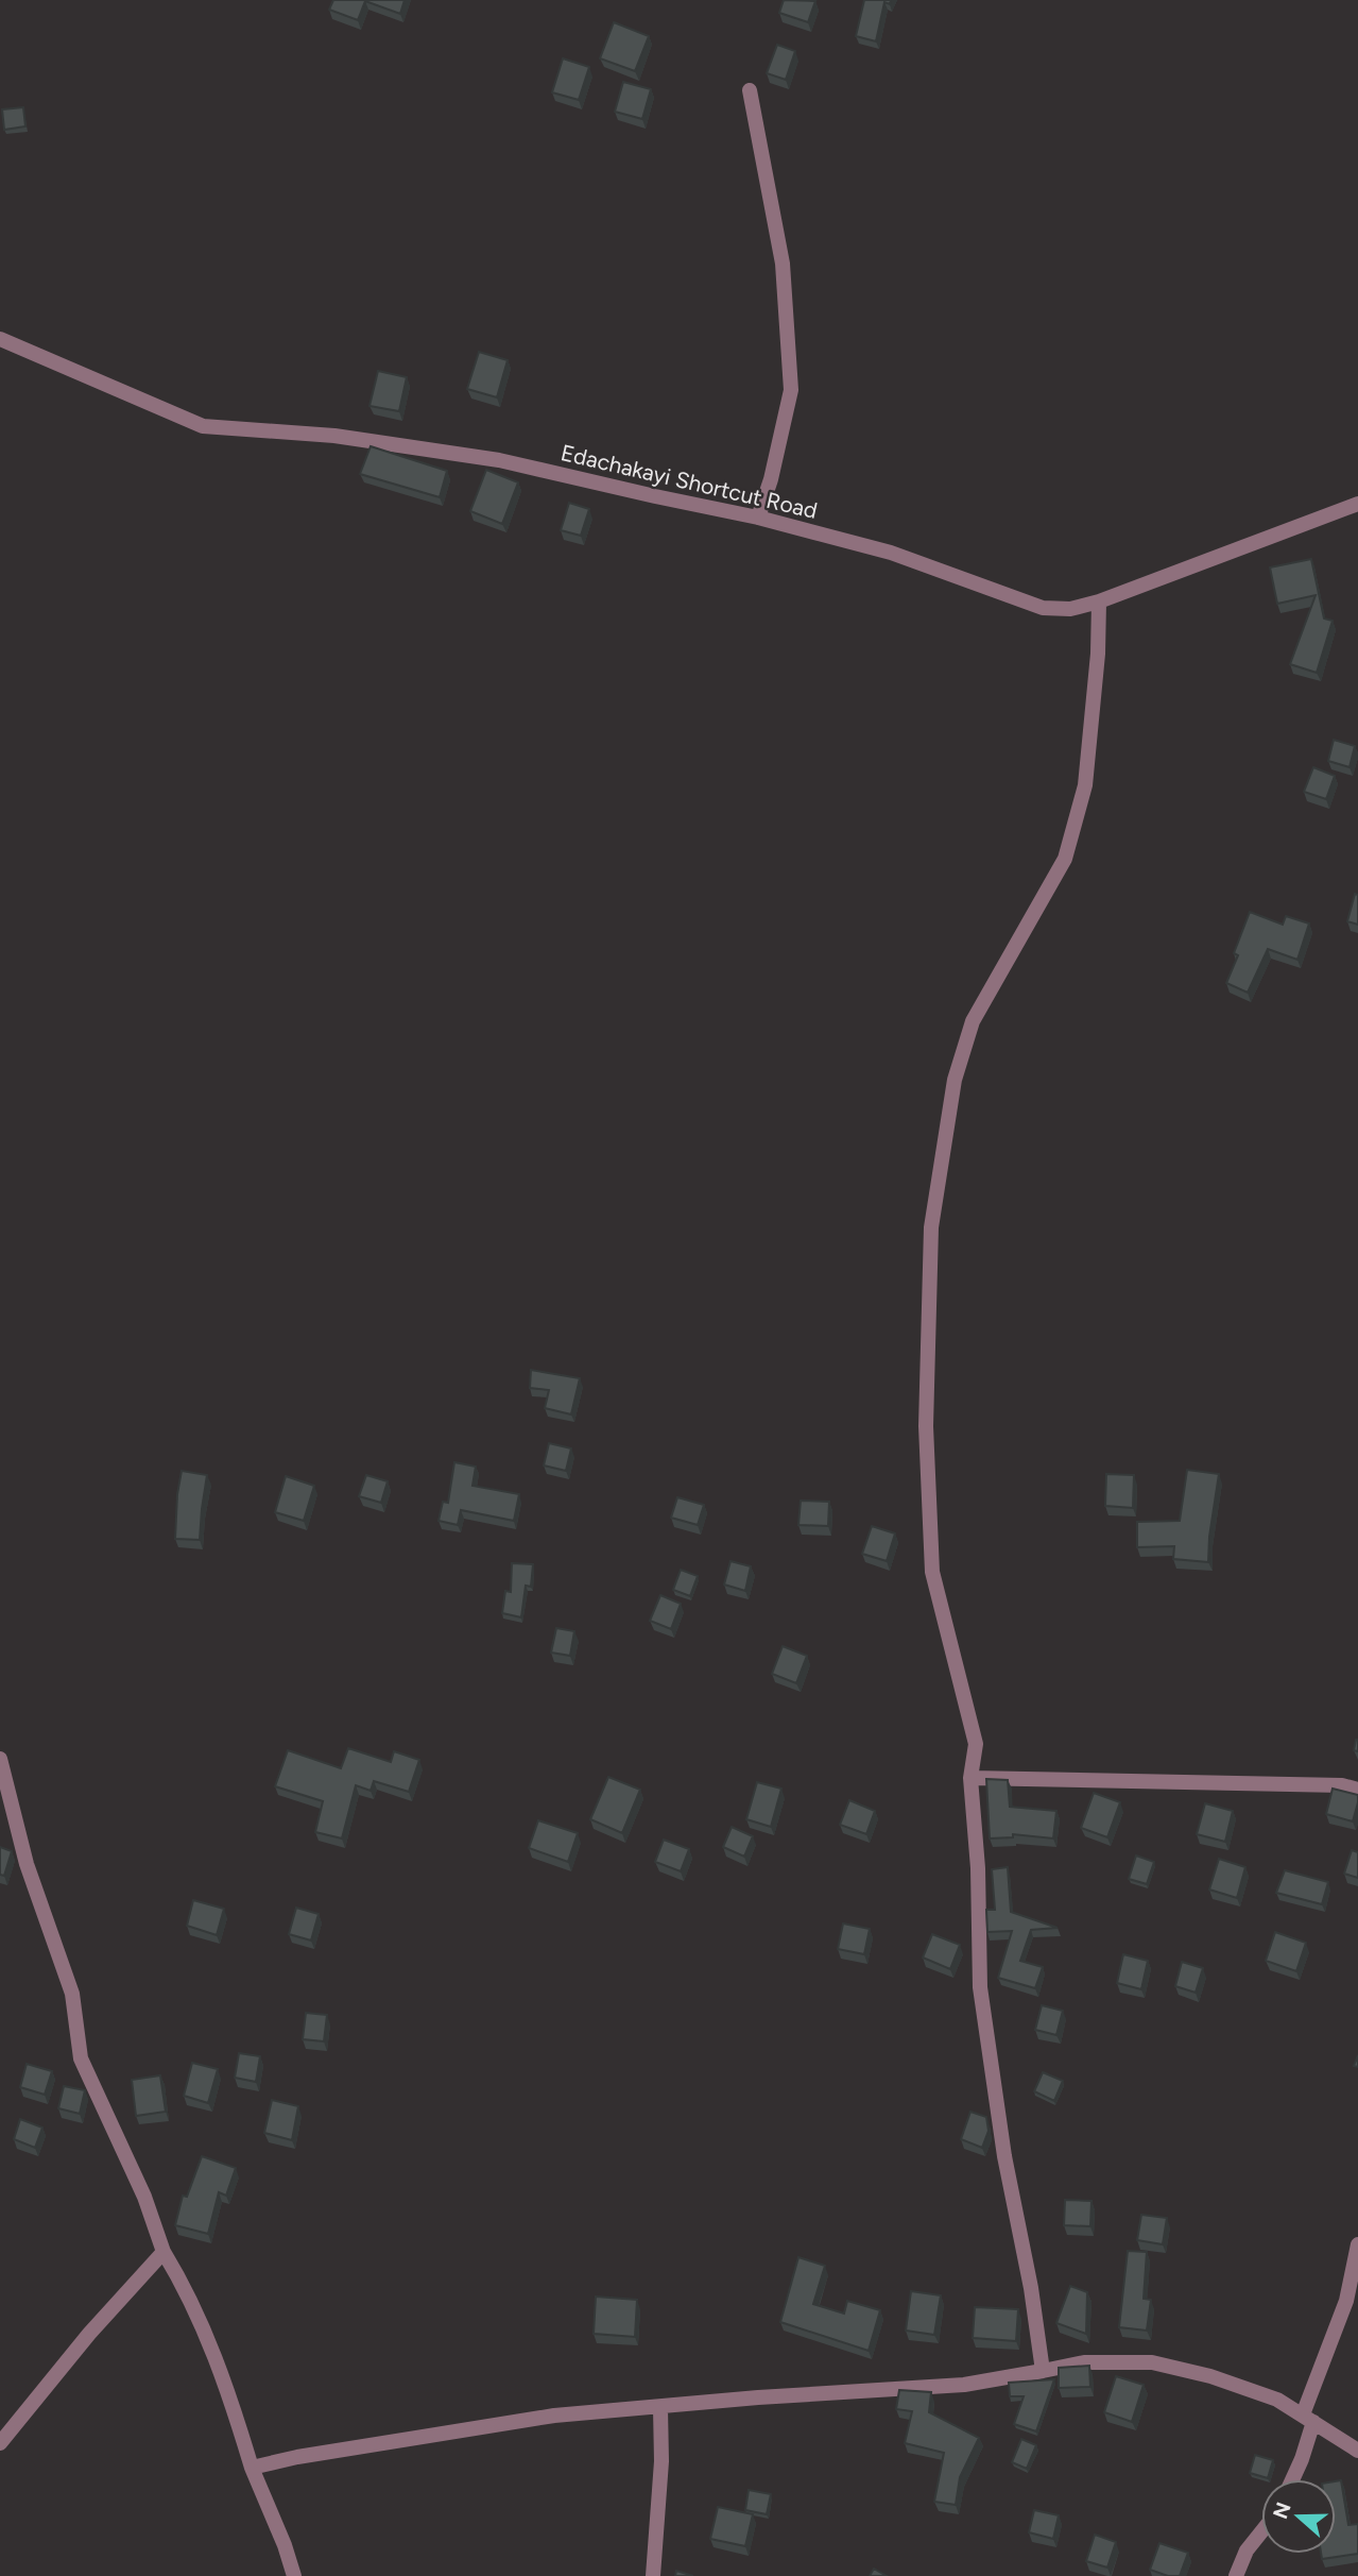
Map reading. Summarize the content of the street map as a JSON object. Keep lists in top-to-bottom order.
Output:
{
  "streets": {
    "street": ["Edachakayi Shortcut Road"]
  },
  "north": "left"
}
